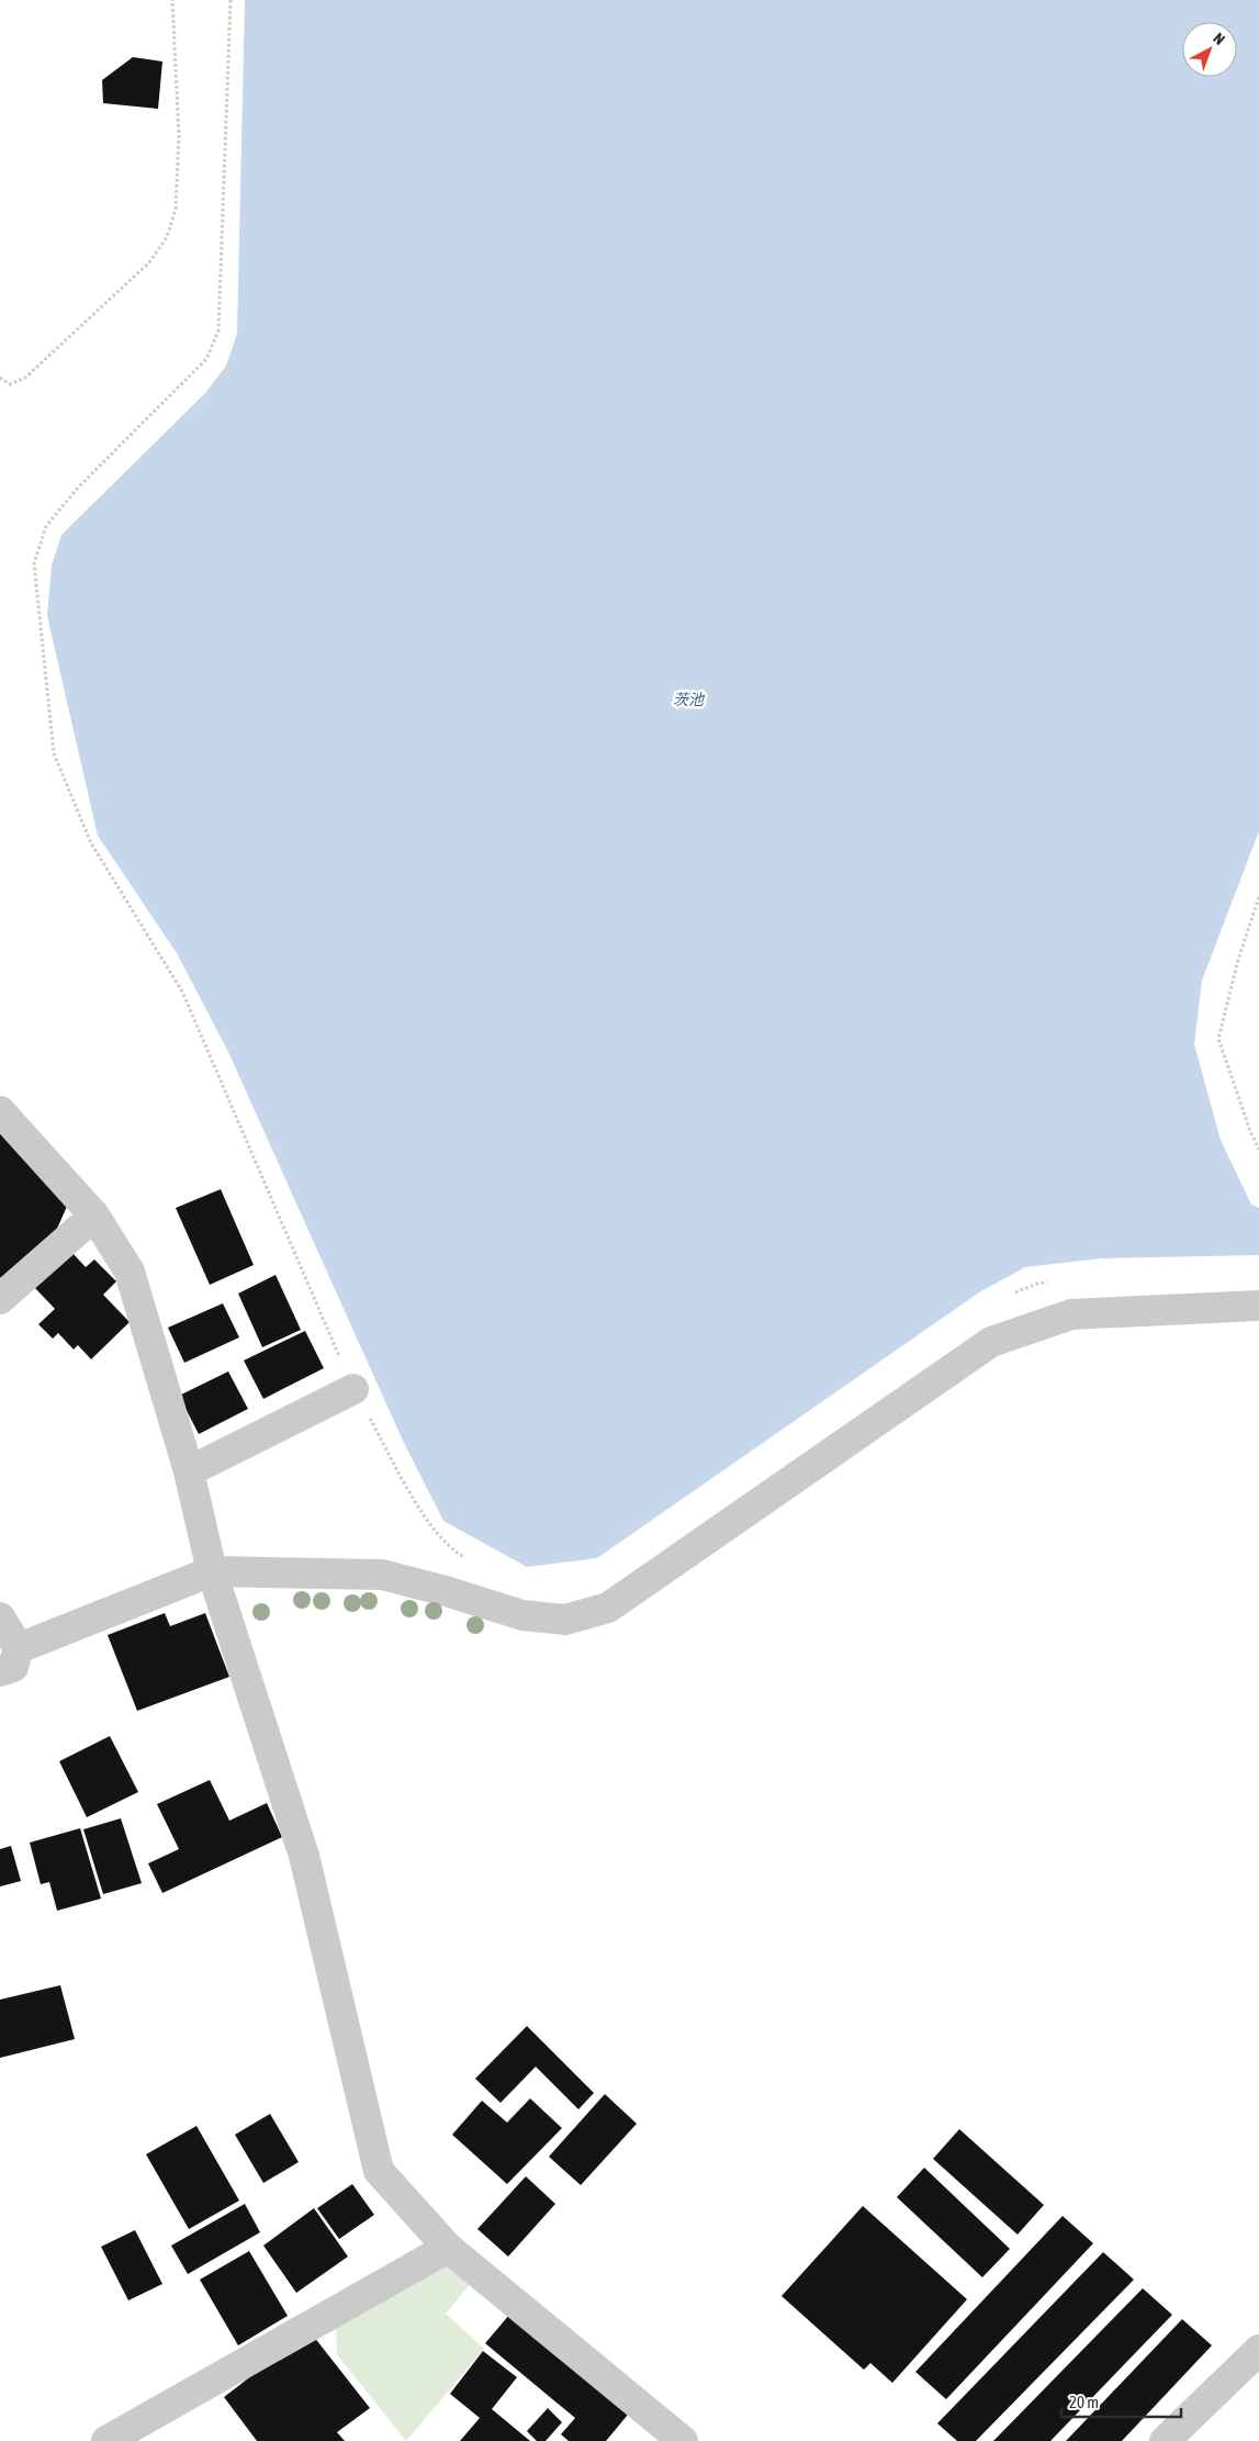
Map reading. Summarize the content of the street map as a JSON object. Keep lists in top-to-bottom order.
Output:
{
  "water": ["茨池"],
  "scale_bar": "20 m",
  "north": "top right"
}
